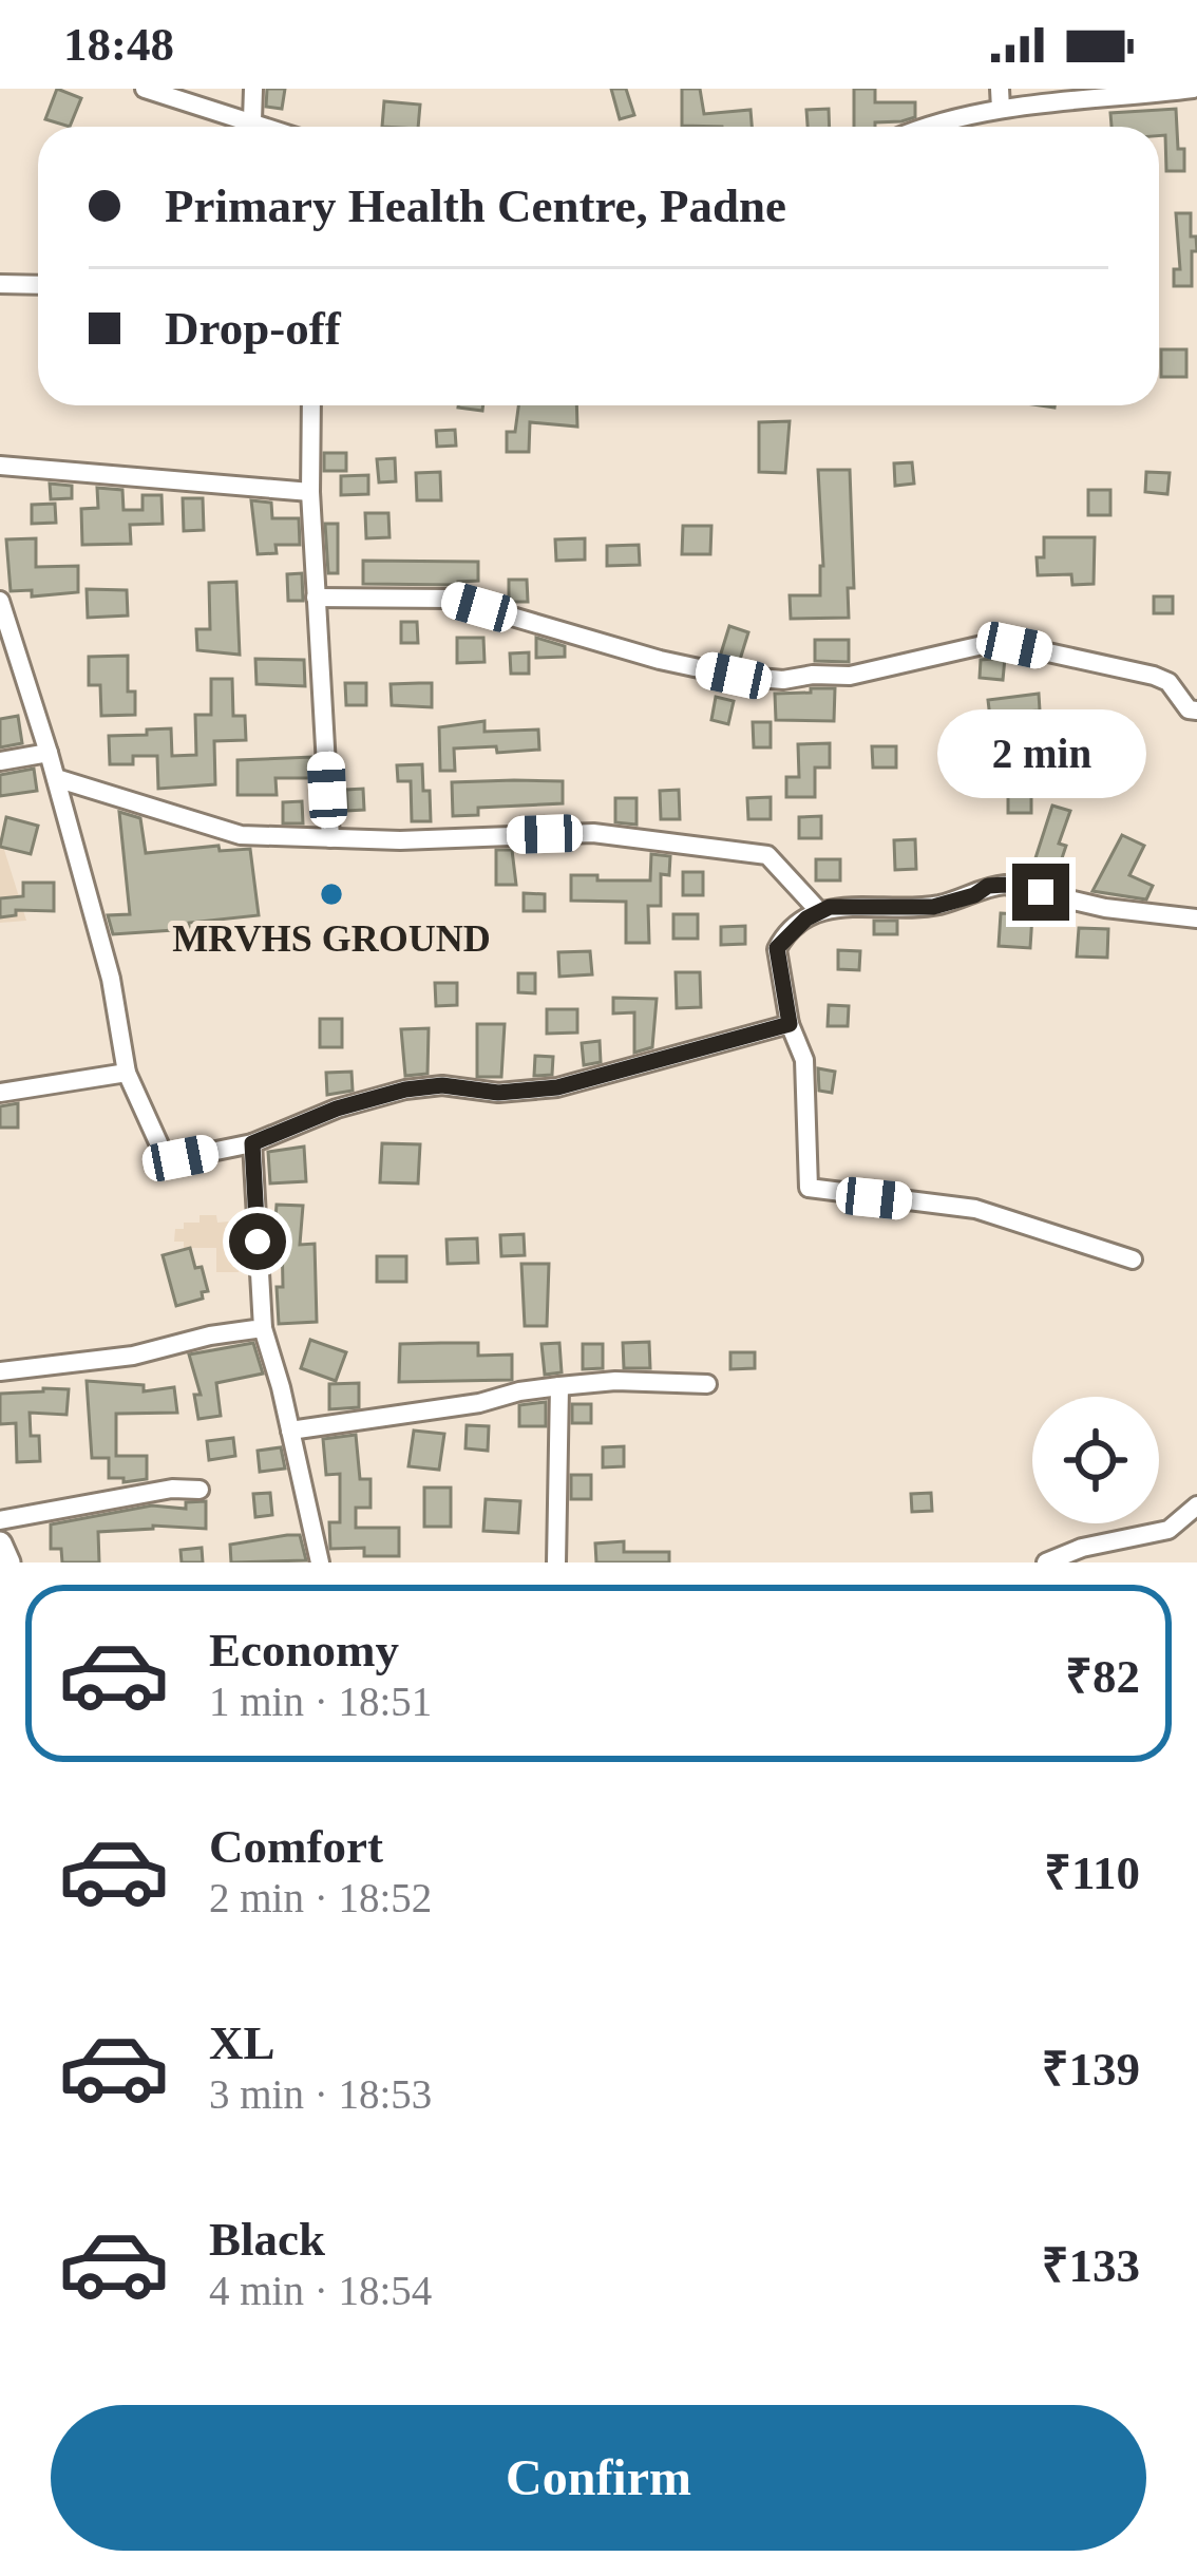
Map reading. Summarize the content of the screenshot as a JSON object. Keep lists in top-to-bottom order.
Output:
{
  "places": ["MRVHS GROUND"],
  "page": {
    "status": "18:48",
    "banner": ["Primary Health Centre, Padne", "Drop-off"],
    "bubble": "2 min",
    "list": [
      {
        "name": "Economy",
        "note": "1 min · 18:51",
        "value": "₹82"
      },
      {
        "name": "Comfort",
        "note": "2 min · 18:52",
        "value": "₹110"
      },
      {
        "name": "XL",
        "note": "3 min · 18:53",
        "value": "₹139"
      },
      {
        "name": "Black",
        "note": "4 min · 18:54",
        "value": "₹133"
      }
    ],
    "buttons": "Confirm"
  }
}
